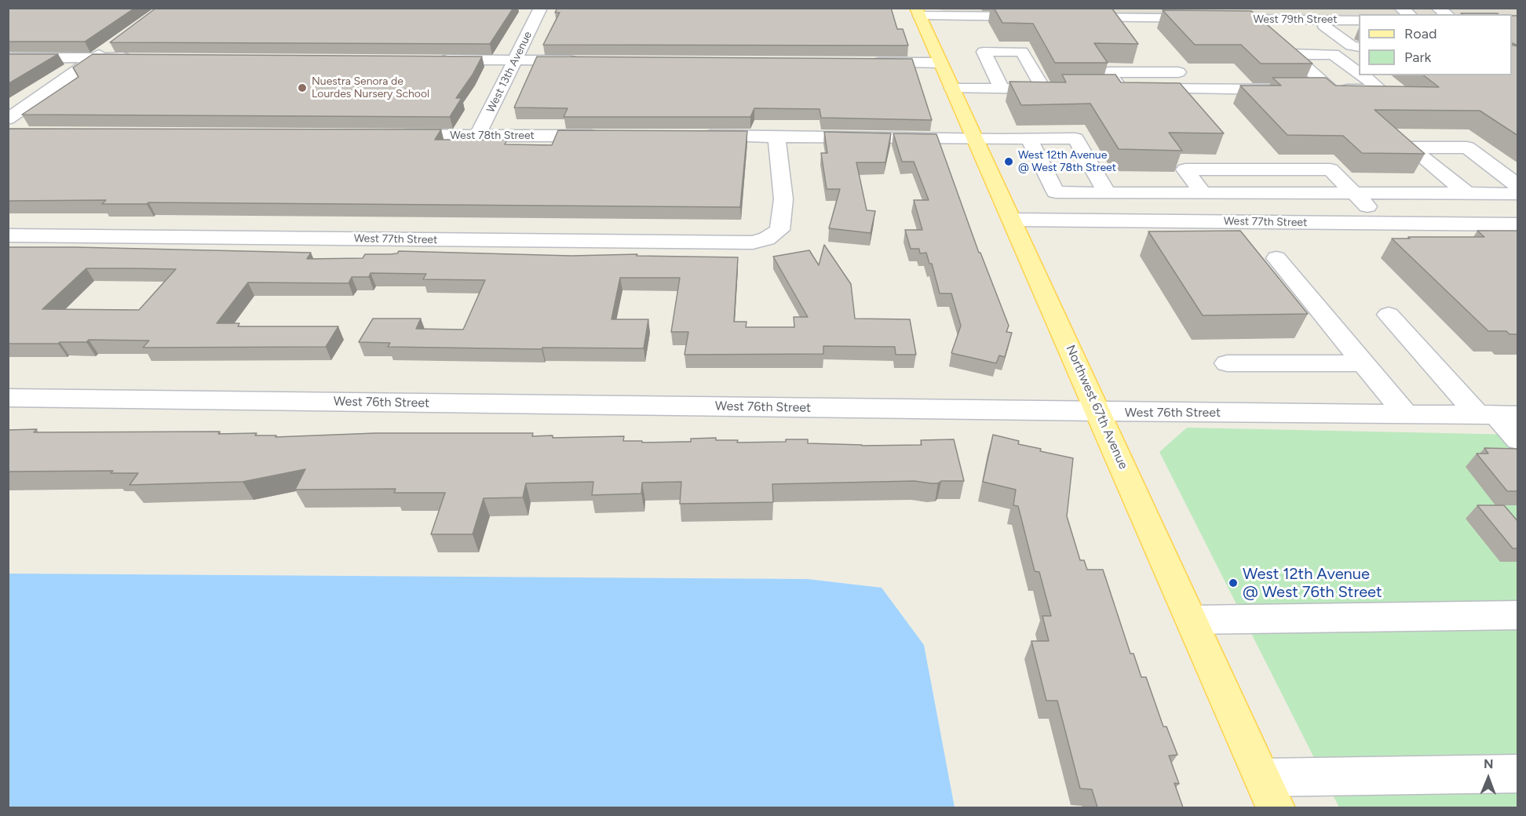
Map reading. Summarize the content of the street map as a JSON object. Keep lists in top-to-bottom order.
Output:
{
  "streets": {
    "main road": ["Northwest 67th Avenue"],
    "street": [
      "West 79th Street",
      "West 13th Avenue",
      "West 78th Street",
      "West 77th Street",
      "West 76th Street"
    ]
  },
  "crossings": [
    ["West 13th Avenue", "West 78th Street"],
    ["West 77th Street", "Northwest 67th Avenue"],
    ["West 76th Street", "Northwest 67th Avenue"]
  ],
  "places": ["Nuestra Senora de Lourdes Nursery School", "West 12th Avenue @ West 78th Street", "West 12th Avenue @ West 76th Street"],
  "legend": ["Road", "Park"],
  "north": "top"
}
